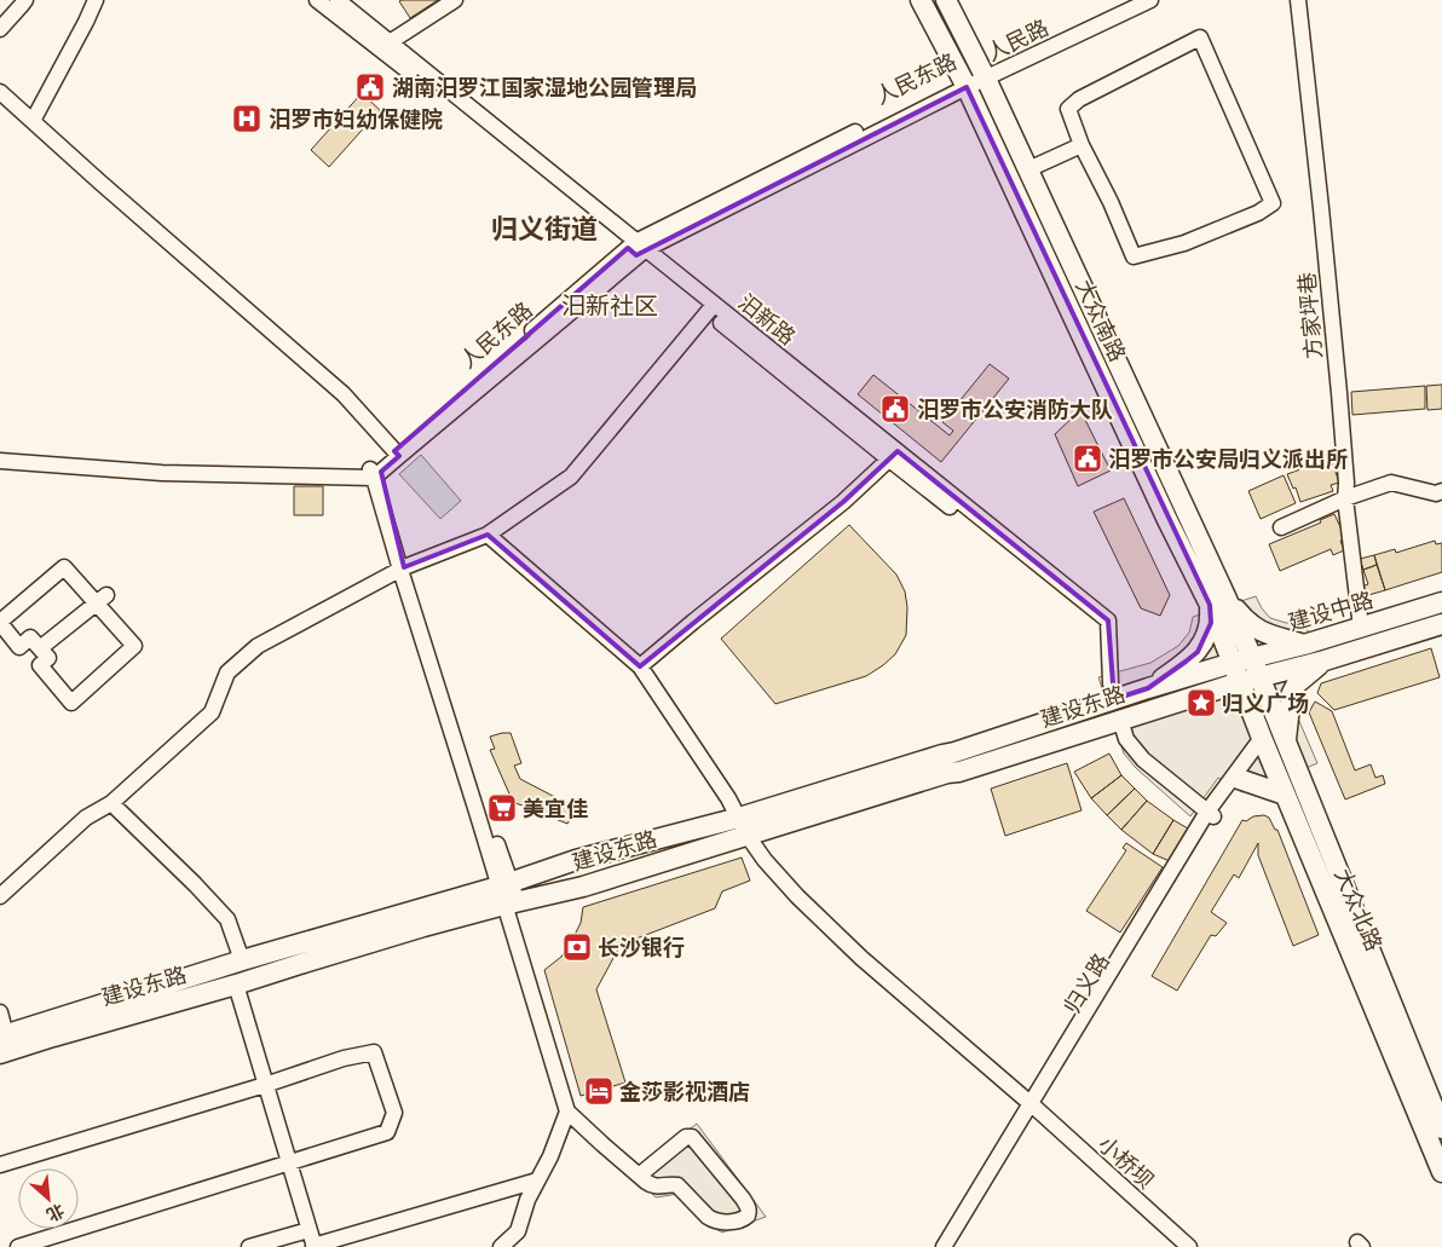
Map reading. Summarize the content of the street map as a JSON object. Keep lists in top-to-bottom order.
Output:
{
  "streets": {
    "main road": [
      "大众南路",
      "建设中路",
      "建设东路",
      "大众北路"
    ],
    "street": [
      "人民路",
      "人民东路",
      "方家坪巷",
      "汨新路",
      "小桥坝"
    ]
  },
  "crossings": [
    ["人民路", "人民东路"],
    ["人民路", "大众南路"],
    ["人民东路", "汨新路"],
    ["人民东路", "大众南路"],
    ["方家坪巷", "建设中路"],
    ["汨新路", "建设东路"],
    ["大众南路", "建设中路"],
    ["大众南路", "建设东路"],
    ["大众南路", "大众北路"],
    ["建设中路", "建设东路"],
    ["建设中路", "大众北路"],
    ["建设东路", "大众北路"],
    ["建设东路", "小桥坝"]
  ],
  "districts": ["归义街道", "汨新社区"],
  "places": {
    "public building": ["湖南汨罗江国家湿地公园管理局", "汨罗市公安消防大队", "汨罗市公安局归义派出所"],
    "hospital": ["汨罗市妇幼保健院"],
    "place": ["归义广场"],
    "supermarket": ["美宜佳"],
    "bank": ["长沙银行"],
    "hotel": ["金莎影视酒店"]
  },
  "north": "bottom right"
}
